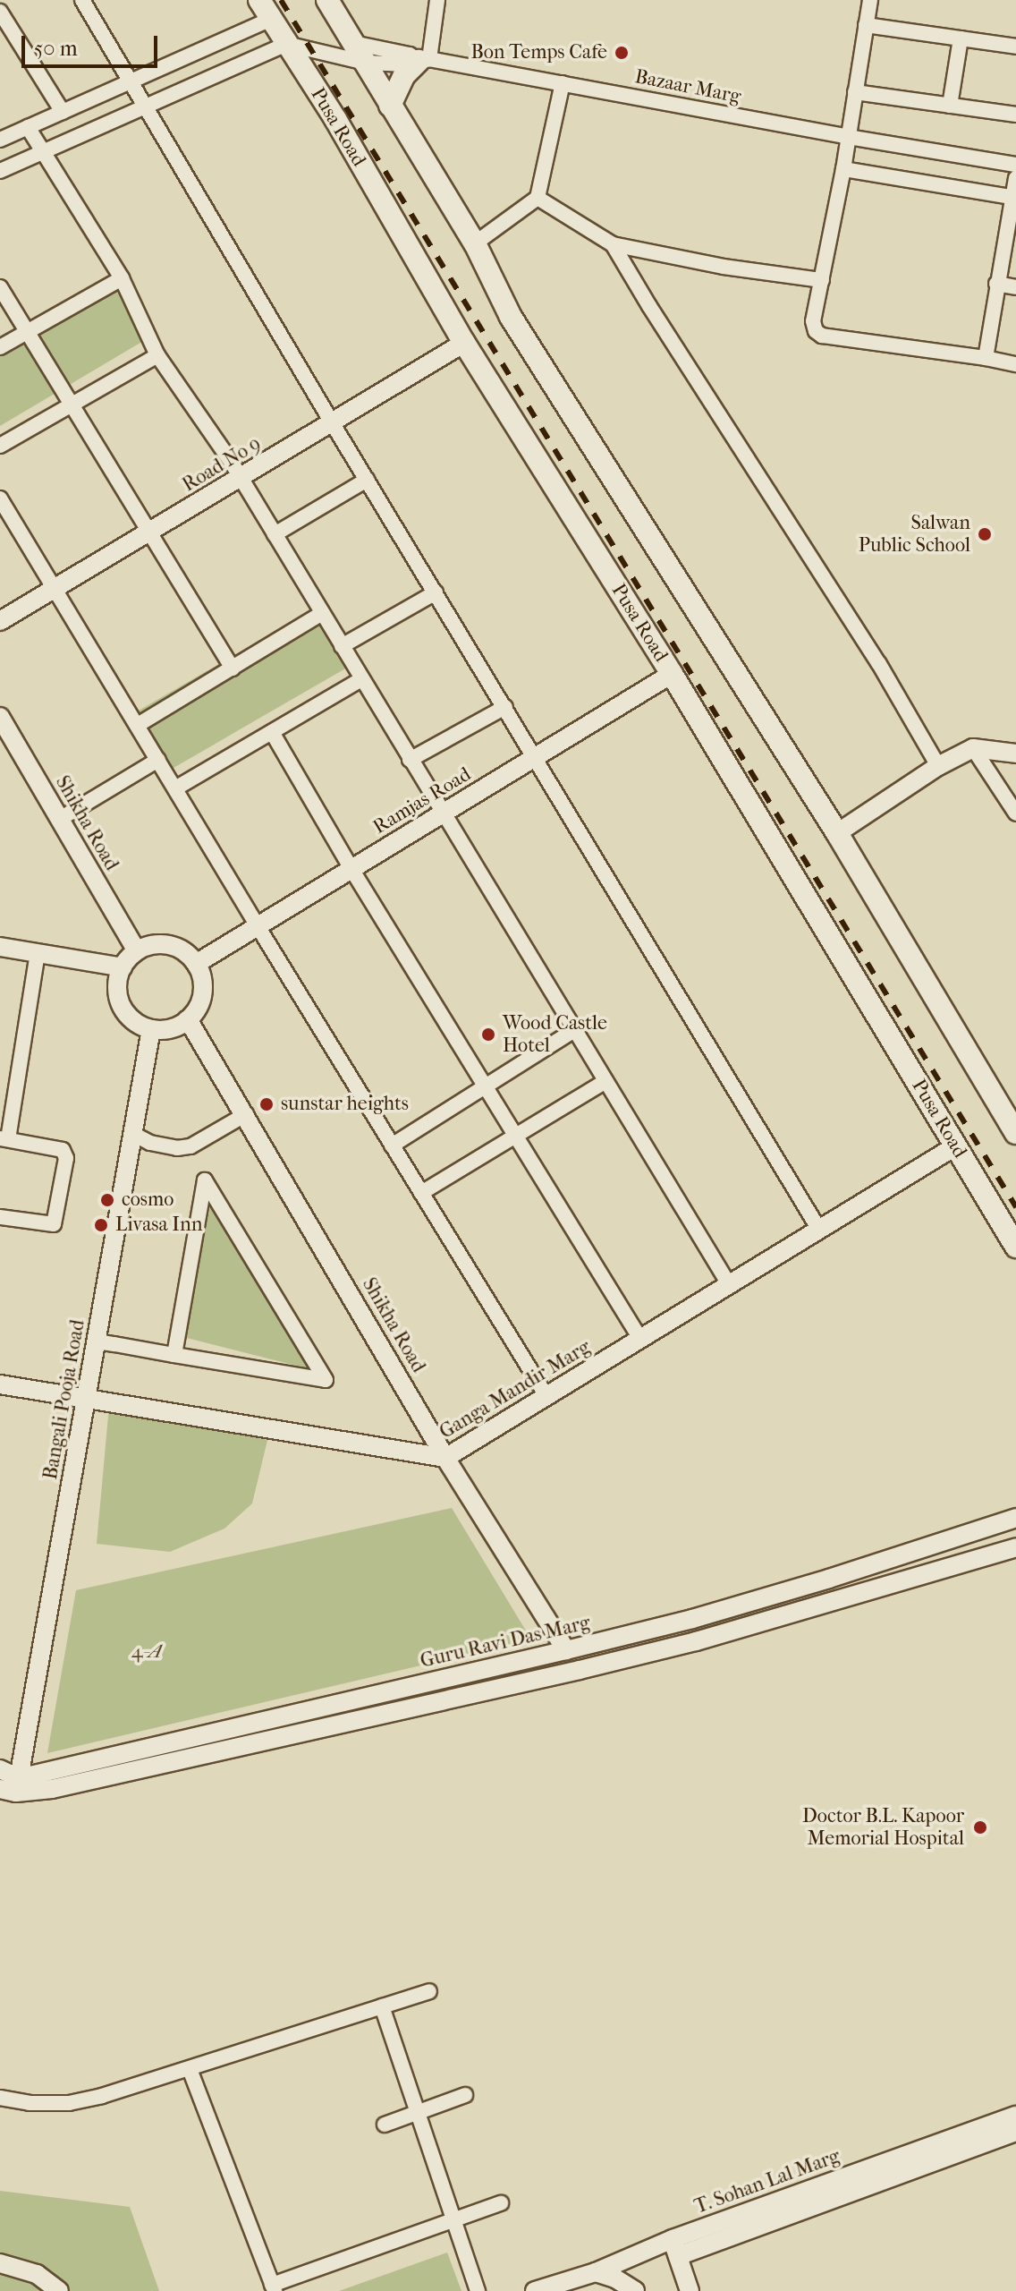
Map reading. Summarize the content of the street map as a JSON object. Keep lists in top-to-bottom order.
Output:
{
  "streets": {
    "main road": ["Pusa Road"],
    "street": [
      "Bazaar Marg",
      "Road No 9",
      "Ramjas Road",
      "Shikha Road",
      "Ganga Mandir Marg",
      "Bangali Pooja Road",
      "Guru Ravi Das Marg",
      "T. Sohan Lal Marg"
    ]
  },
  "crossings": [
    ["Pusa Road", "Road No 9"],
    ["Pusa Road", "Ramjas Road"],
    ["Pusa Road", "Ganga Mandir Marg"],
    ["Ramjas Road", "Shikha Road"],
    ["Ramjas Road", "Bangali Pooja Road"],
    ["Shikha Road", "Ganga Mandir Marg"],
    ["Shikha Road", "Bangali Pooja Road"],
    ["Shikha Road", "Guru Ravi Das Marg"],
    ["Ganga Mandir Marg", "Bangali Pooja Road"],
    ["Bangali Pooja Road", "Guru Ravi Das Marg"]
  ],
  "parks": ["4-A"],
  "places": [
    "Bon Temps Cafe",
    "Salwan Public School",
    "Wood Castle Hotel",
    "sunstar heights",
    "cosmo",
    "Livasa Inn",
    "Doctor B.L. Kapoor Memorial Hospital"
  ],
  "scale_bar": "50 m"
}
